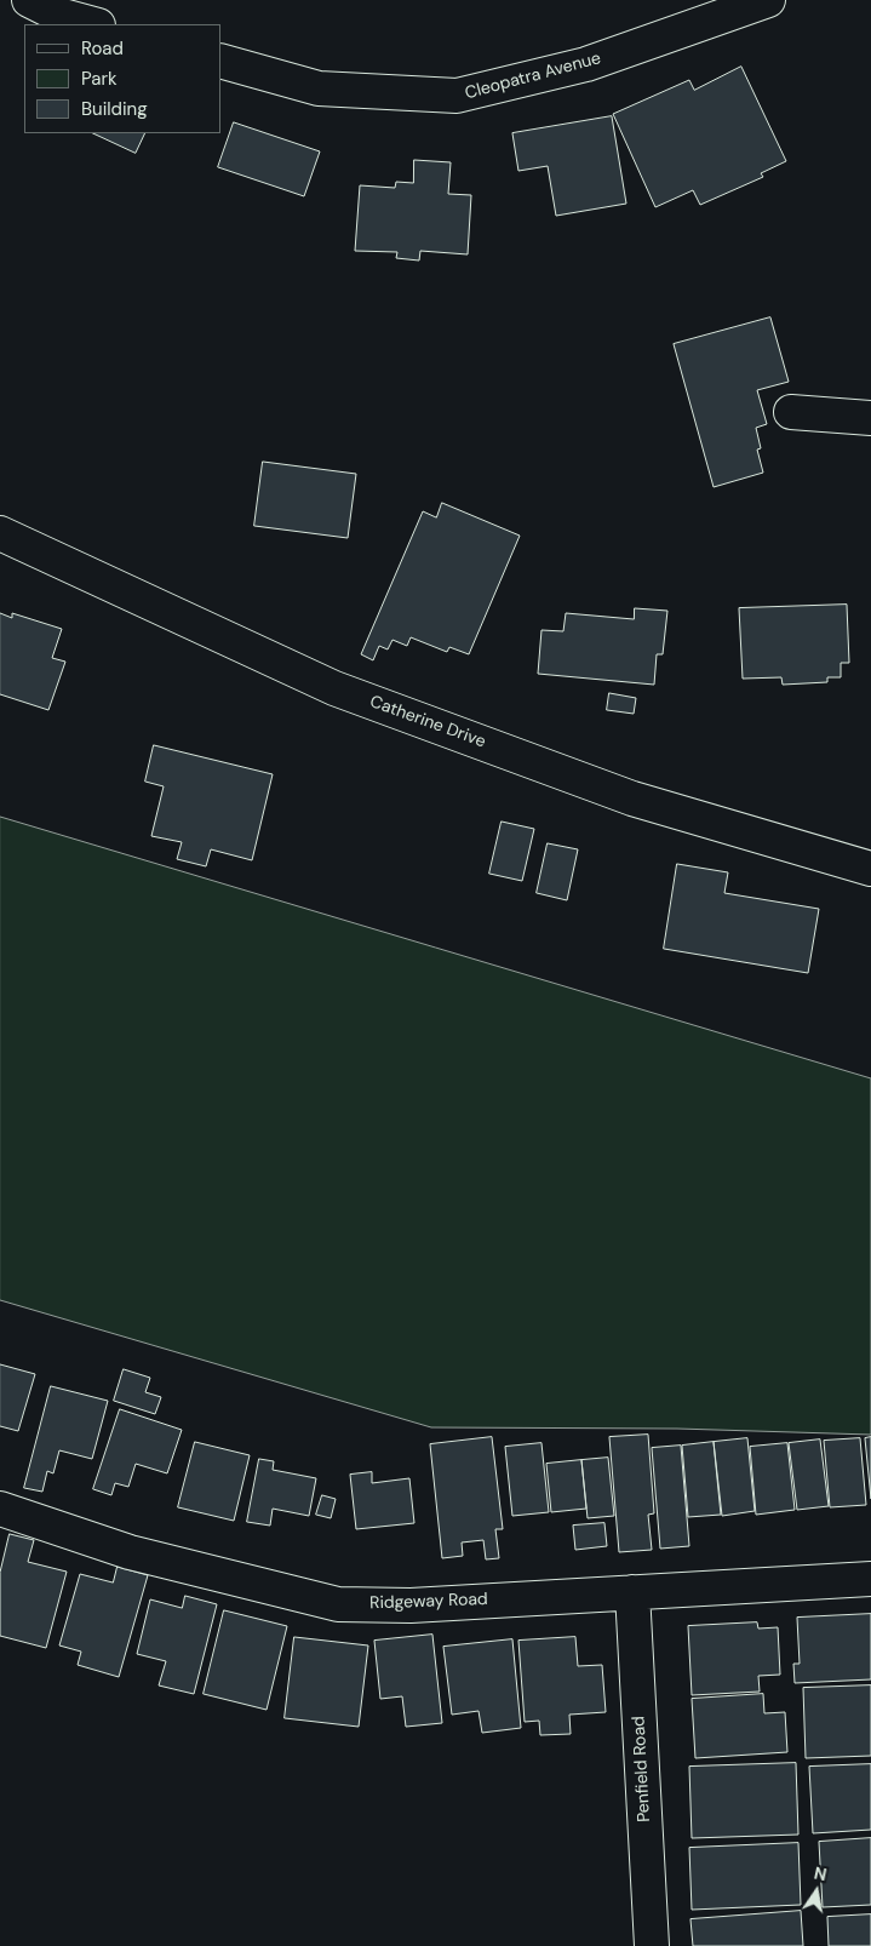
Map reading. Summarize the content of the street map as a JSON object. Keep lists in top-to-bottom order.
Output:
{
  "streets": {
    "street": [
      "Cleopatra Avenue",
      "Catherine Drive",
      "Ridgeway Road",
      "Penfield Road"
    ]
  },
  "crossings": [
    ["Ridgeway Road", "Penfield Road"]
  ],
  "legend": ["Road", "Park", "Building"],
  "north": "top"
}
